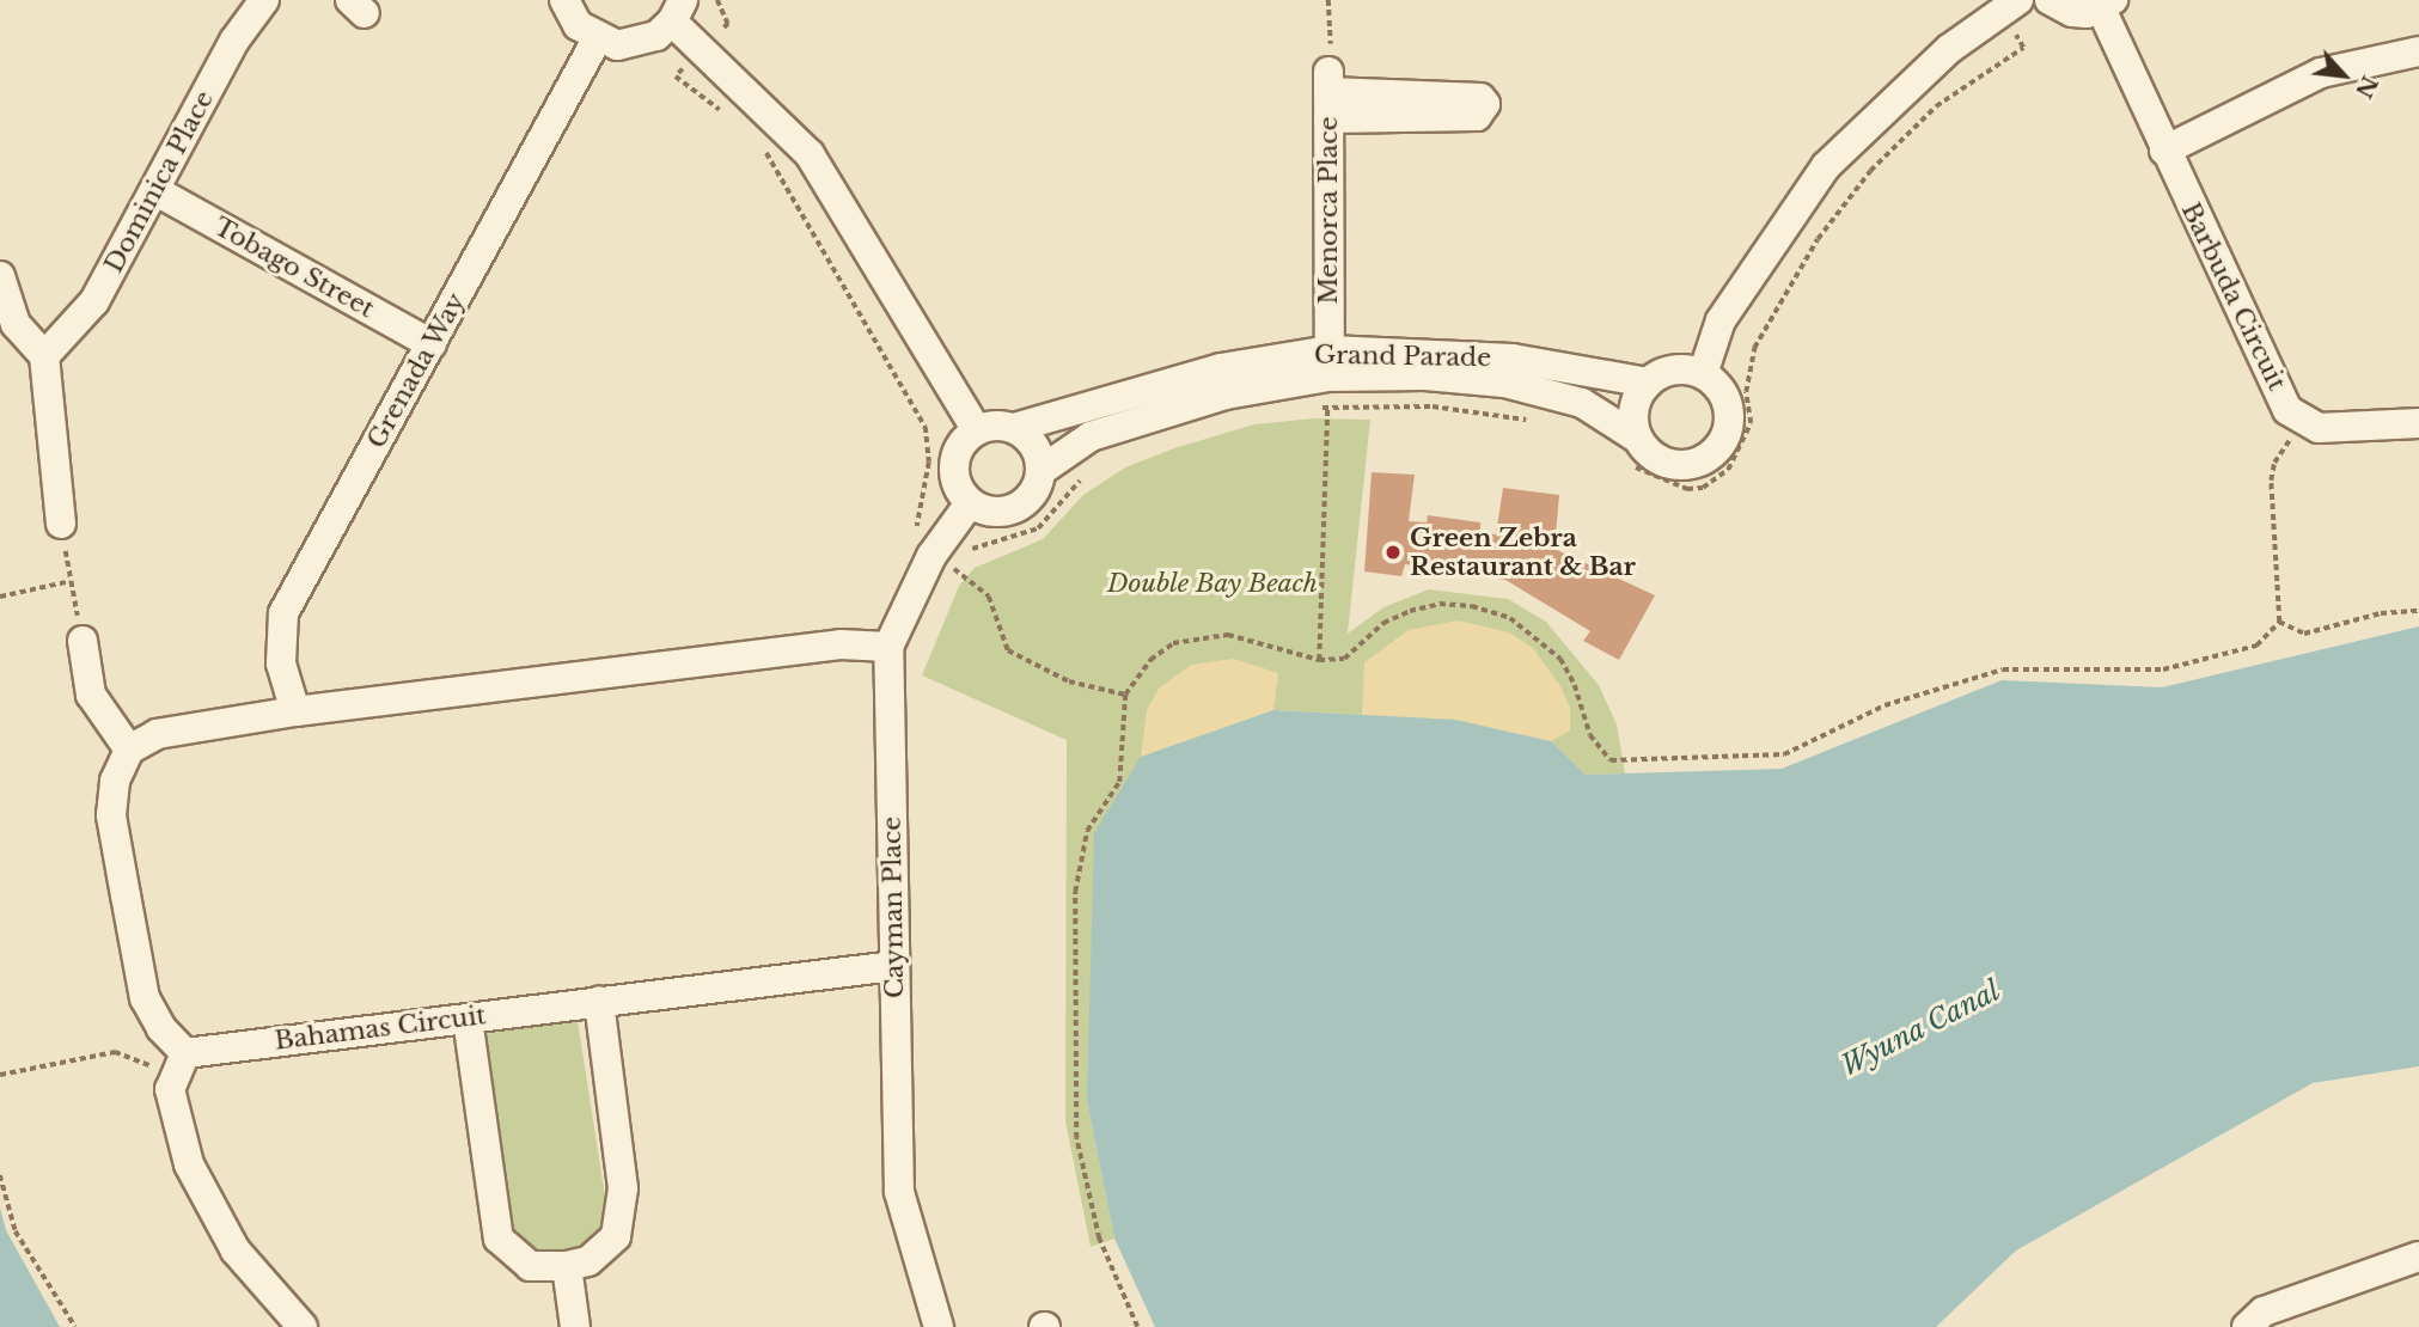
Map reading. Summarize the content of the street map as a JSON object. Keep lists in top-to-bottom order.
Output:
{
  "streets": {
    "street": [
      "Dominica Place",
      "Menorca Place",
      "Tobago Street",
      "Barbuda Circuit",
      "Grand Parade",
      "Grenada Way",
      "Cayman Place",
      "Bahamas Circuit"
    ]
  },
  "crossings": [
    ["Dominica Place", "Tobago Street"],
    ["Menorca Place", "Grand Parade"],
    ["Tobago Street", "Grenada Way"],
    ["Grand Parade", "Cayman Place"],
    ["Cayman Place", "Bahamas Circuit"]
  ],
  "water": ["Wyuna Canal"],
  "parks": ["Double Bay Beach"],
  "places": ["Green Zebra Restaurant & Bar"],
  "north": "bottom right"
}
